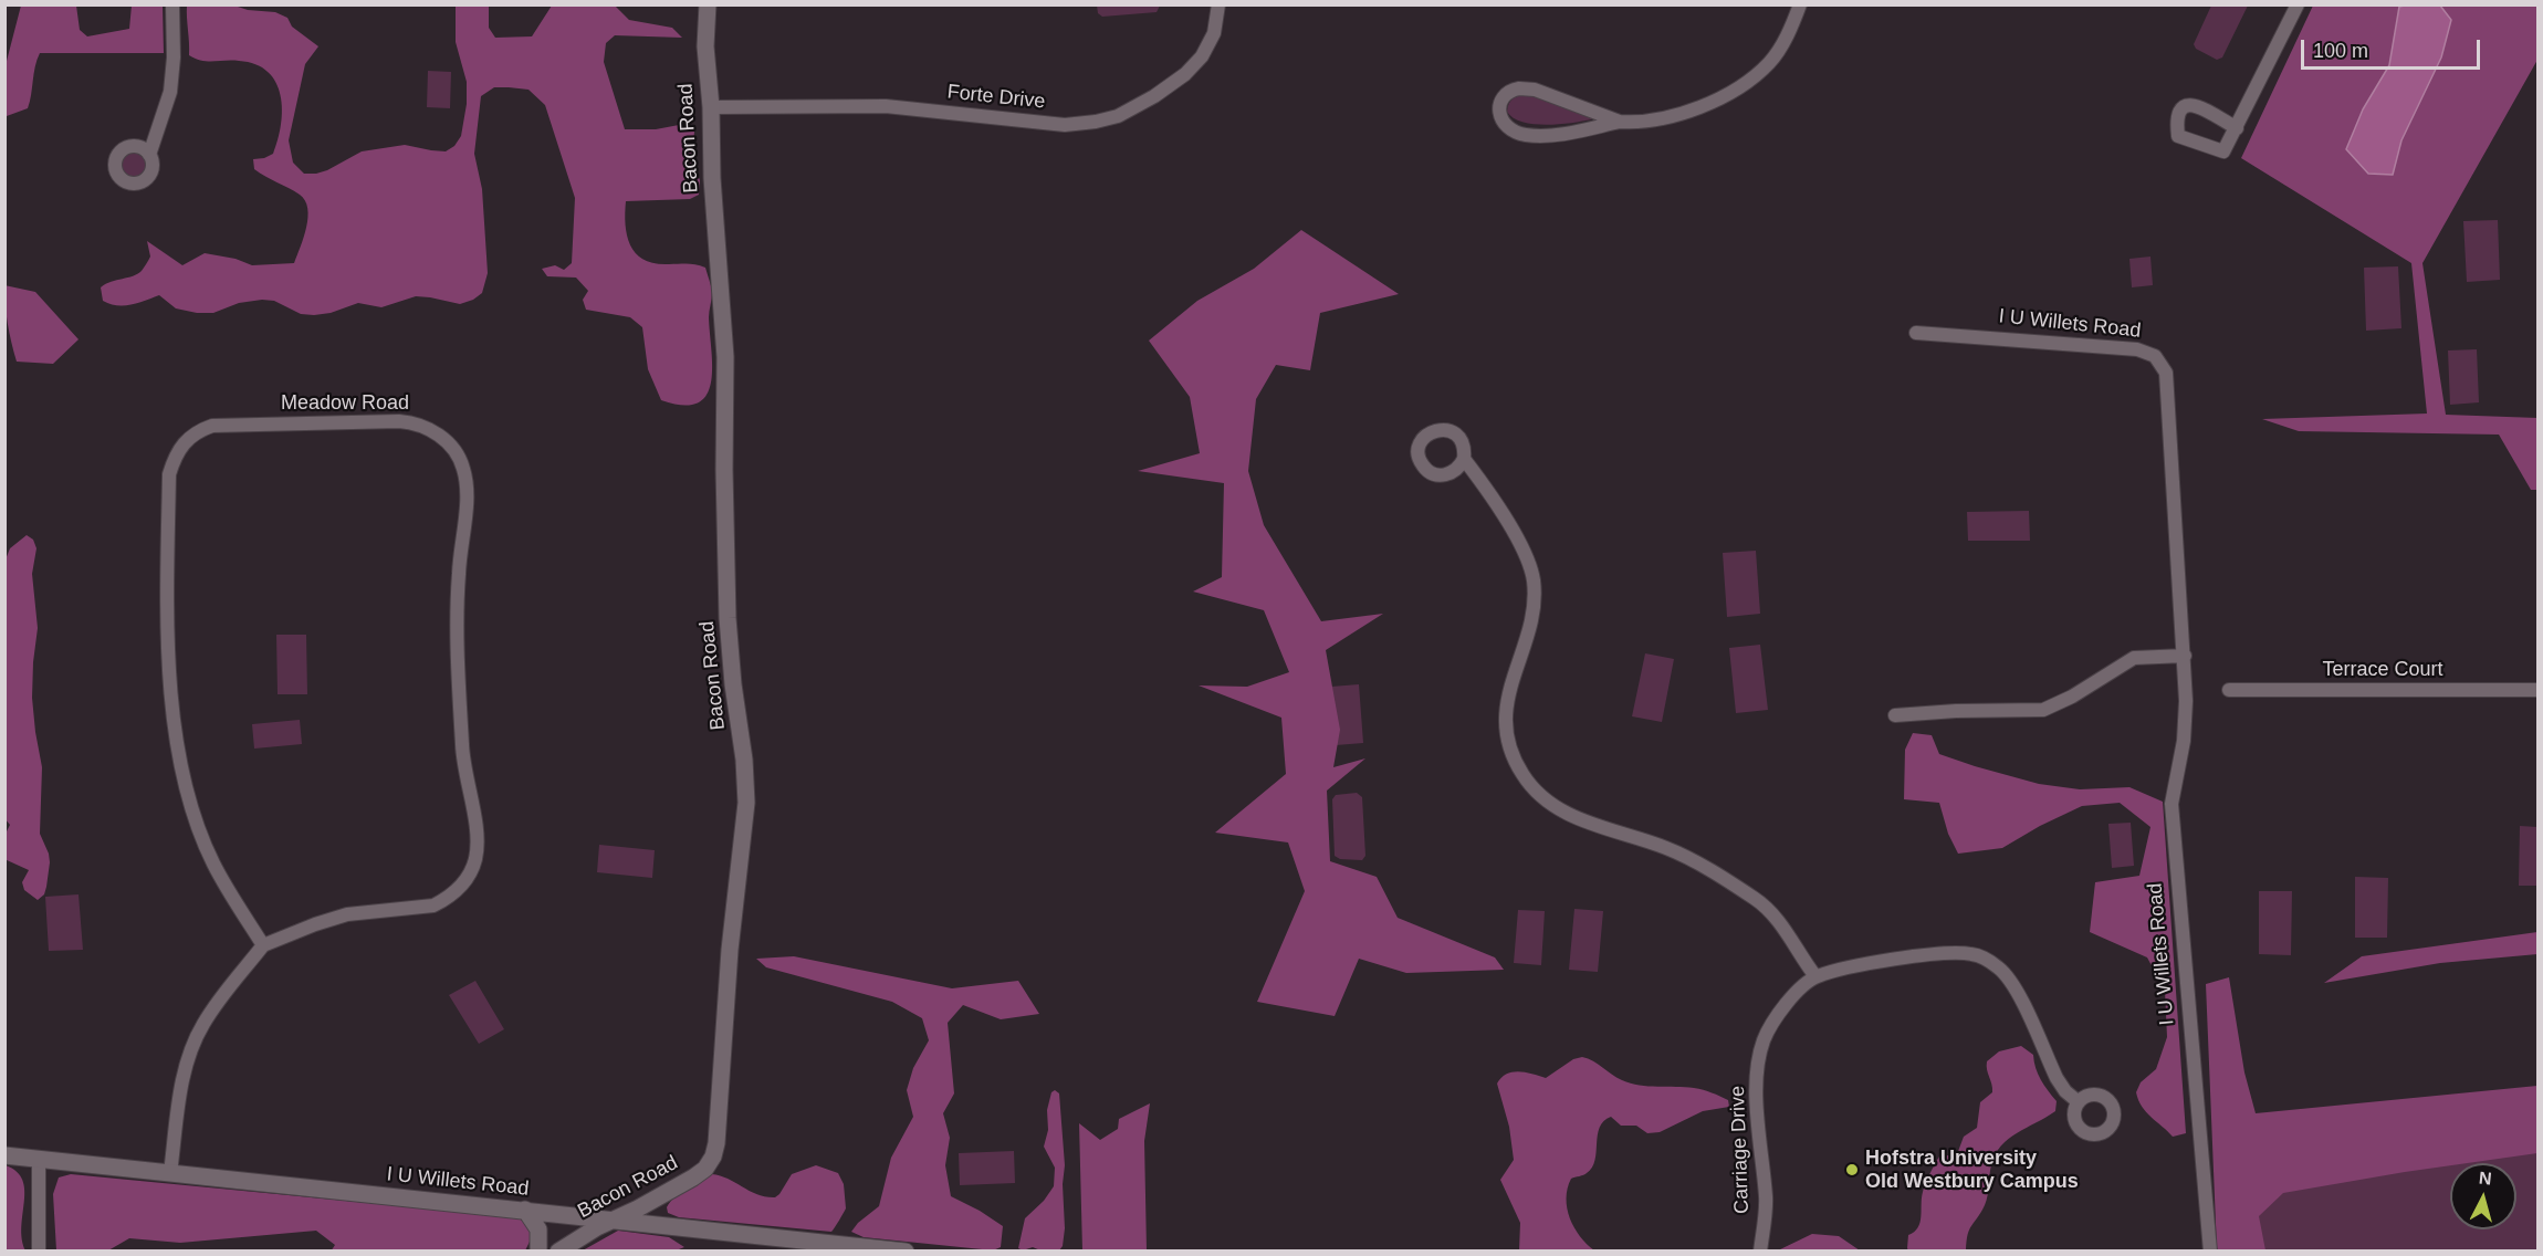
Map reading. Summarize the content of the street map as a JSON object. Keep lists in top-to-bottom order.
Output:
{
  "streets": {
    "street": [
      "Forte Drive",
      "Bacon Road",
      "I U Willets Road",
      "Meadow Road",
      "Terrace Court",
      "Carriage Drive"
    ]
  },
  "crossings": [
    ["Forte Drive", "Bacon Road"],
    ["Bacon Road", "I U Willets Road"],
    ["I U Willets Road", "Meadow Road"]
  ],
  "places": ["Hofstra University Old Westbury Campus"],
  "scale_bar": "100 m",
  "north": "top"
}
